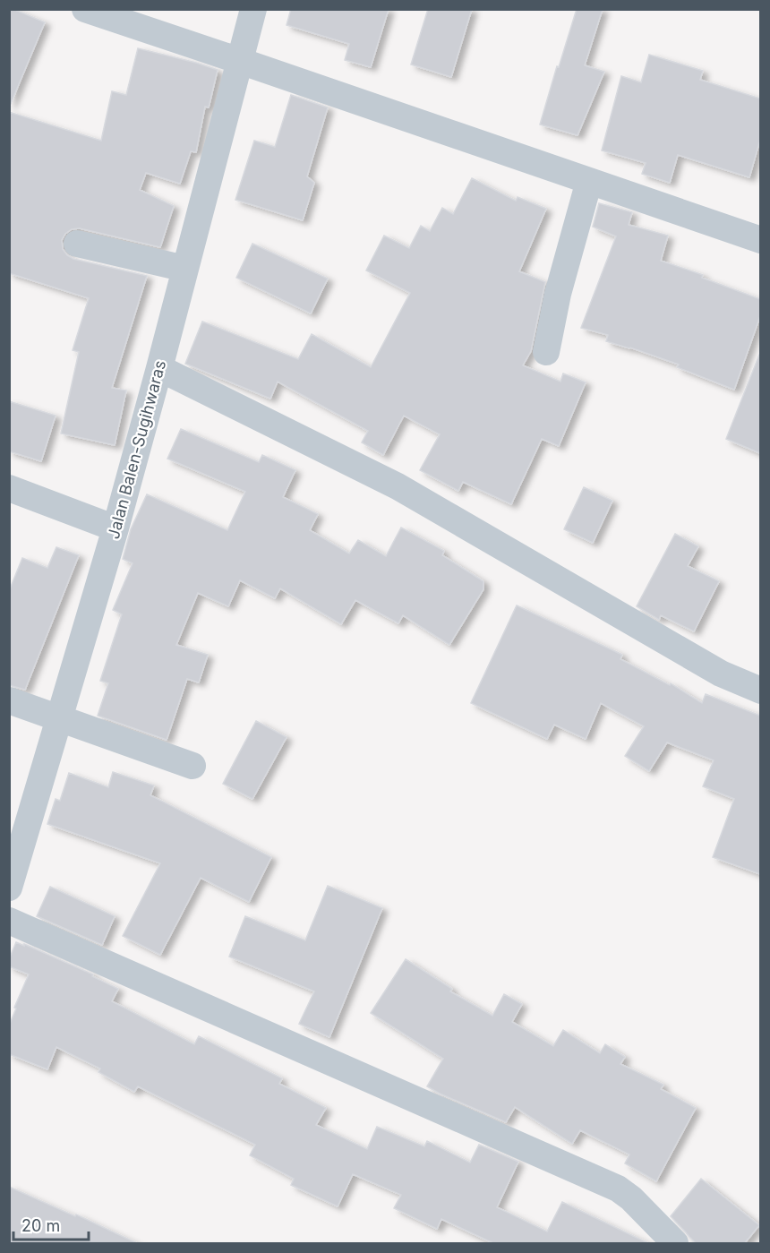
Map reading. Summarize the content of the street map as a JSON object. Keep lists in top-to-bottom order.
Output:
{
  "streets": {
    "street": ["Jalan Balen-Sugihwaras"]
  },
  "scale_bar": "20 m"
}
